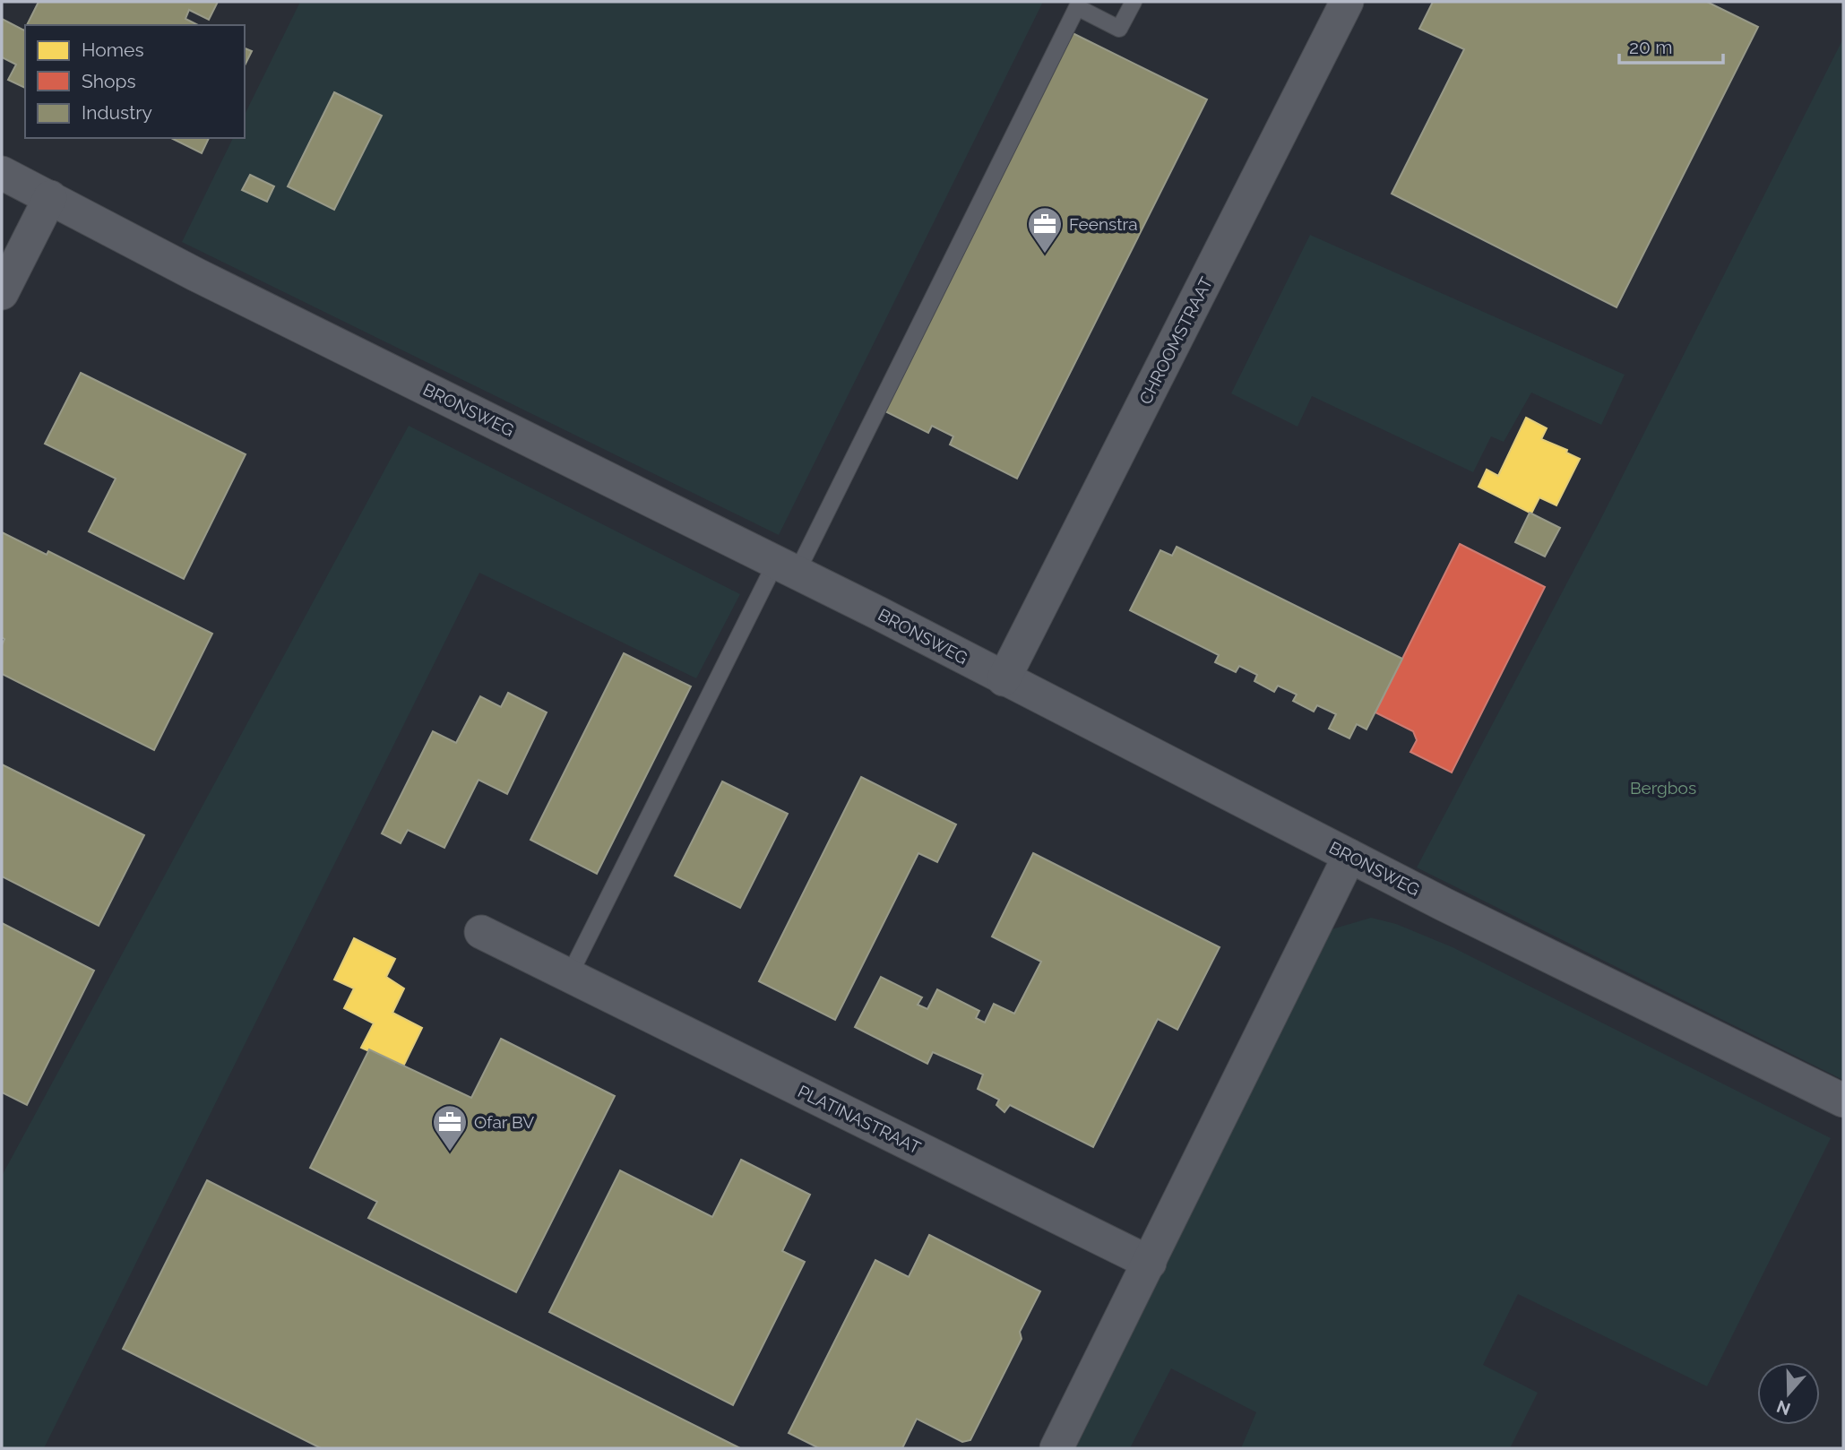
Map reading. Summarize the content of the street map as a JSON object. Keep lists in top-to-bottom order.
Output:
{
  "streets": {
    "street": ["CHROOMSTRAAT", "BRONSWEG", "PLATINASTRAAT"]
  },
  "crossings": [
    ["CHROOMSTRAAT", "BRONSWEG"]
  ],
  "parks": ["Bergbos"],
  "places": {
    "office": ["Feenstra", "Ofar BV"]
  },
  "legend": ["Homes", "Shops", "Industry"],
  "scale_bar": "20 m",
  "north": "bottom"
}
